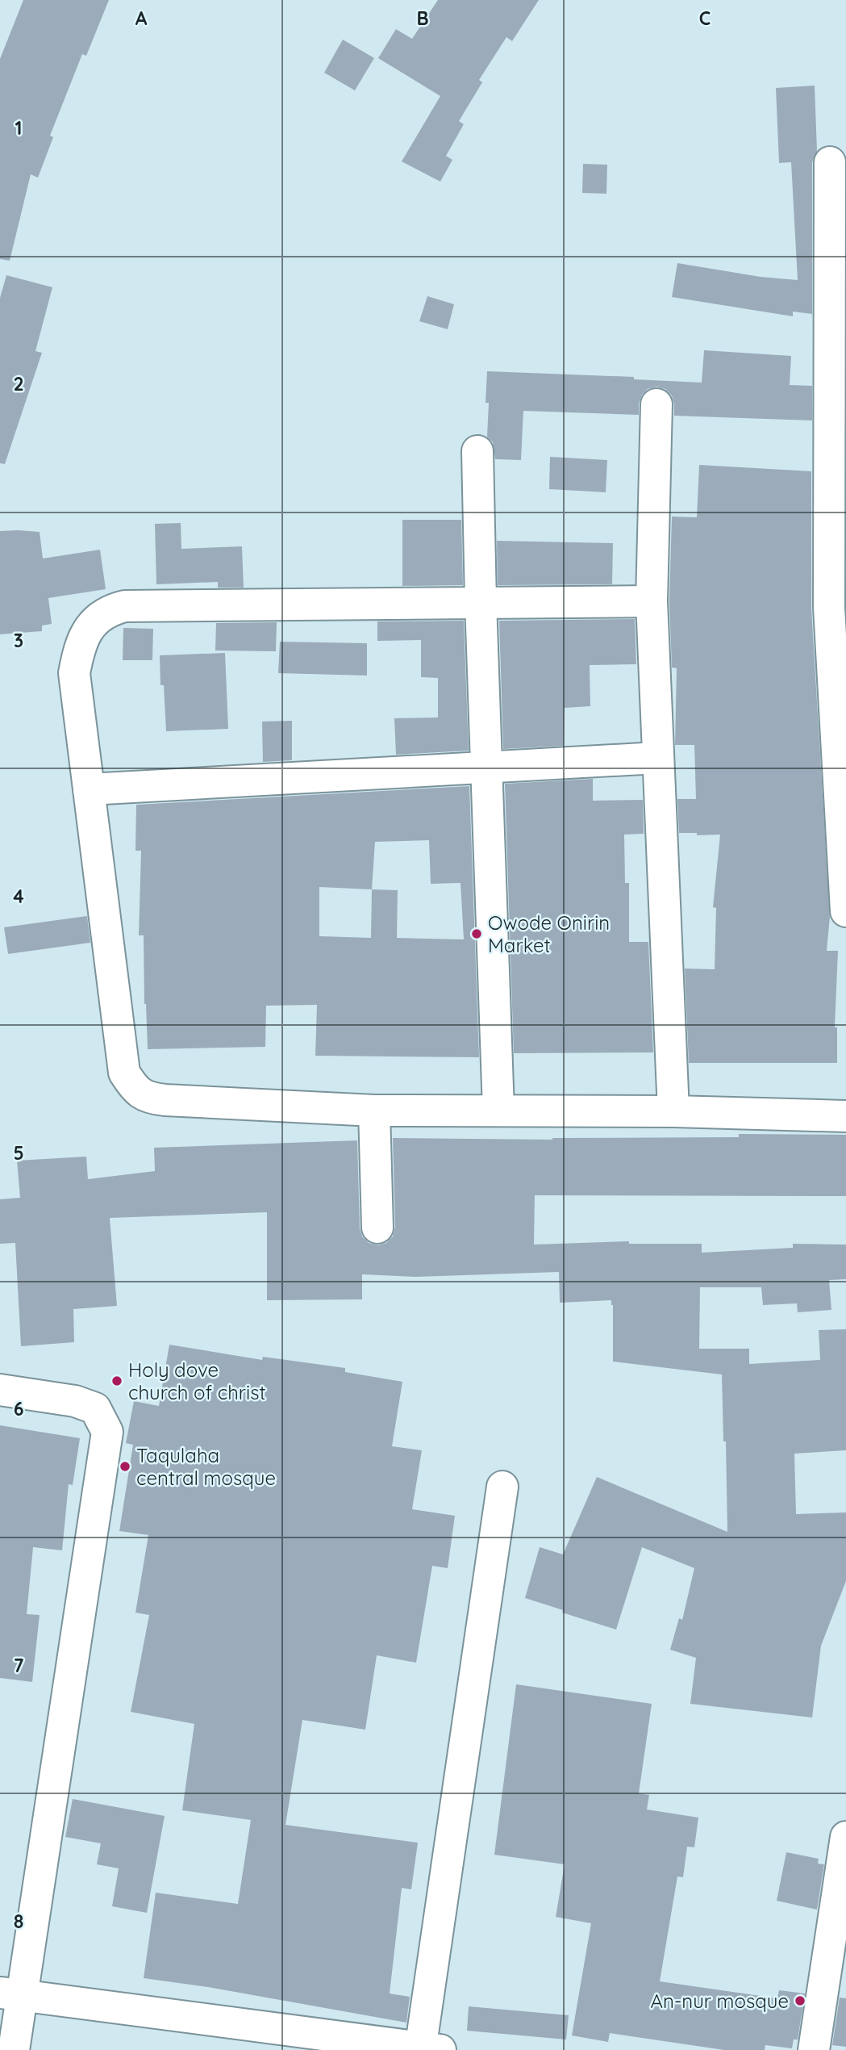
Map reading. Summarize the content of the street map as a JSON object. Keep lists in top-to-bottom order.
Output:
{
  "places": [
    "Owode Onirin Market",
    "Holy dove church of christ",
    "Taqulaha central mosque",
    "An-nur mosque"
  ],
  "grid": {
    "columns": ["A", "B", "C"],
    "rows": [
      "1",
      "2",
      "3",
      "4",
      "5",
      "6",
      "7",
      "8"
    ]
  }
}
